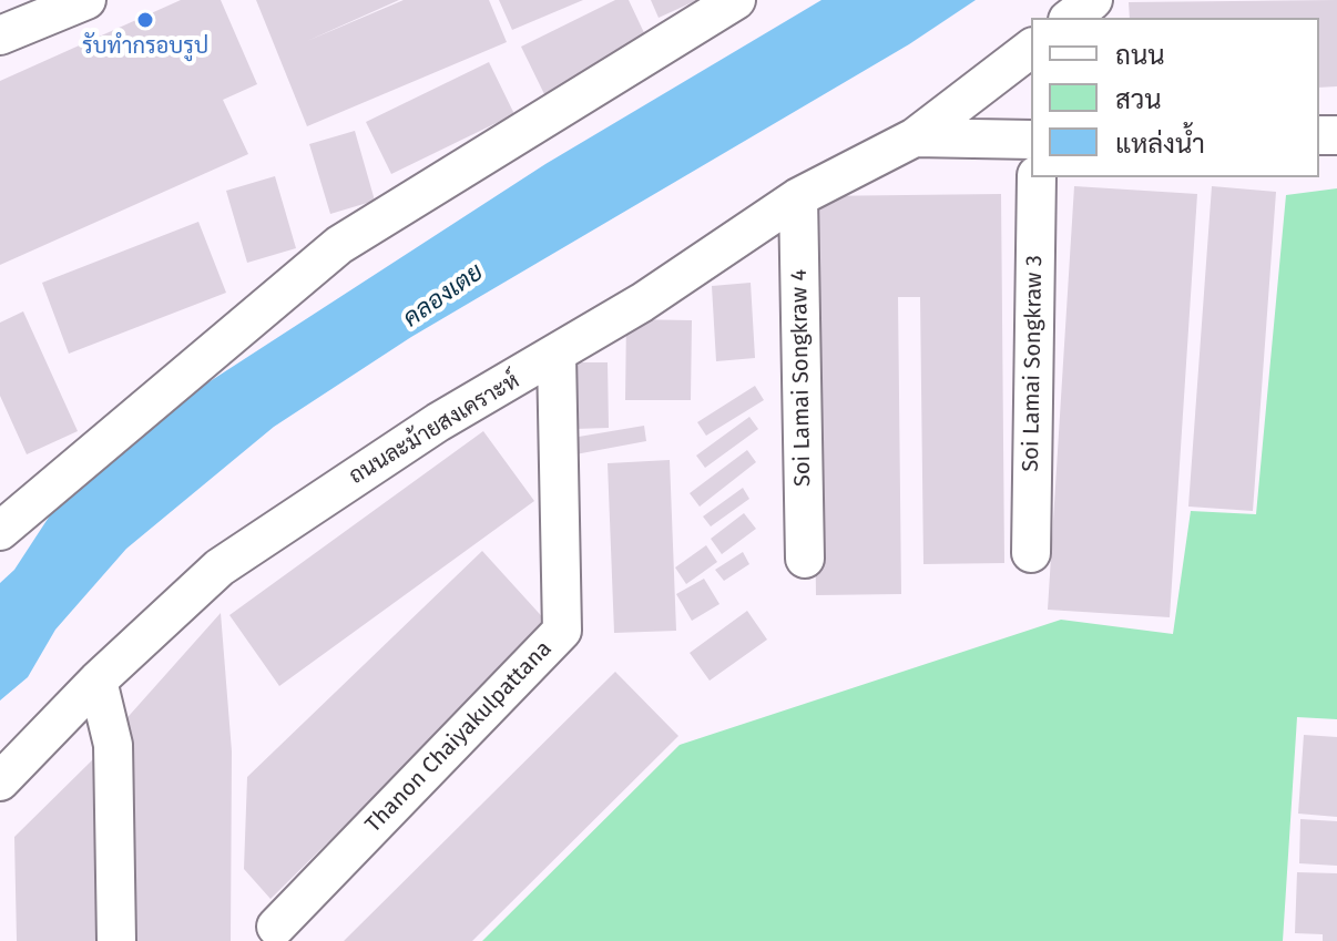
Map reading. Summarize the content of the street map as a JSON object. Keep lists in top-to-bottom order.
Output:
{
  "streets": {
    "street": [
      "Soi Lamai Songkraw 3",
      "Soi Lamai Songkraw 4",
      "ถนนละม้ายสงเคราะห์",
      "Thanon Chaiyakulpattana"
    ]
  },
  "crossings": [
    ["Soi Lamai Songkraw 4", "ถนนละม้ายสงเคราะห์"],
    ["ถนนละม้ายสงเคราะห์", "Thanon Chaiyakulpattana"]
  ],
  "water": ["คลองเตย"],
  "places": ["รับทำกรอบรูป"],
  "legend": ["ถนน", "สวน", "แหล่งน้ำ"]
}
